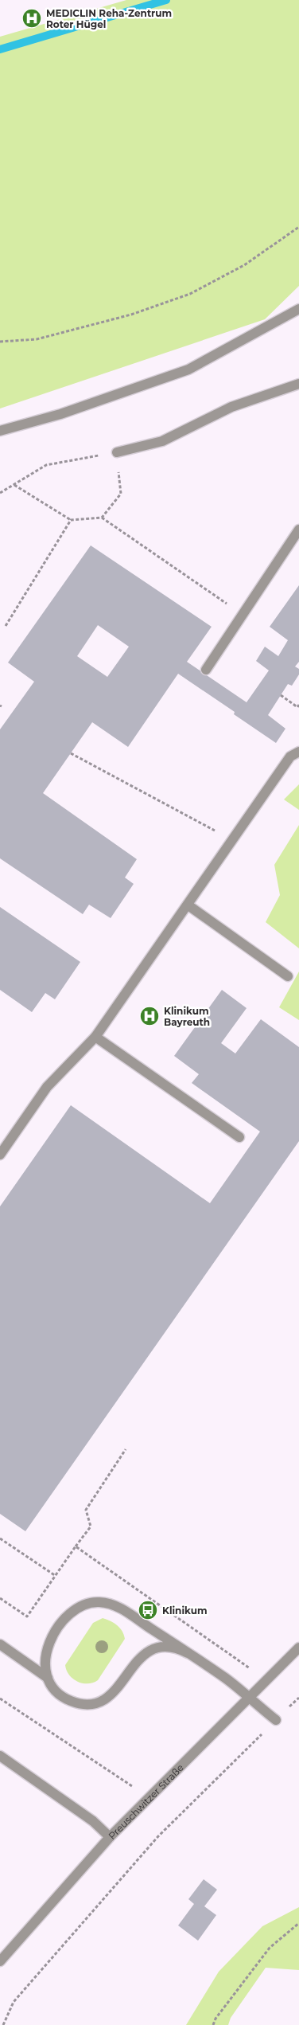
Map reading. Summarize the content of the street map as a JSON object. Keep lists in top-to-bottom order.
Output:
{
  "streets": {
    "street": ["Preuschwitzer Straße"]
  },
  "places": {
    "hospital": ["MEDICLIN Reha-Zentrum Roter Hügel", "Klinikum Bayreuth"],
    "bus stop": ["Klinikum"]
  }
}
